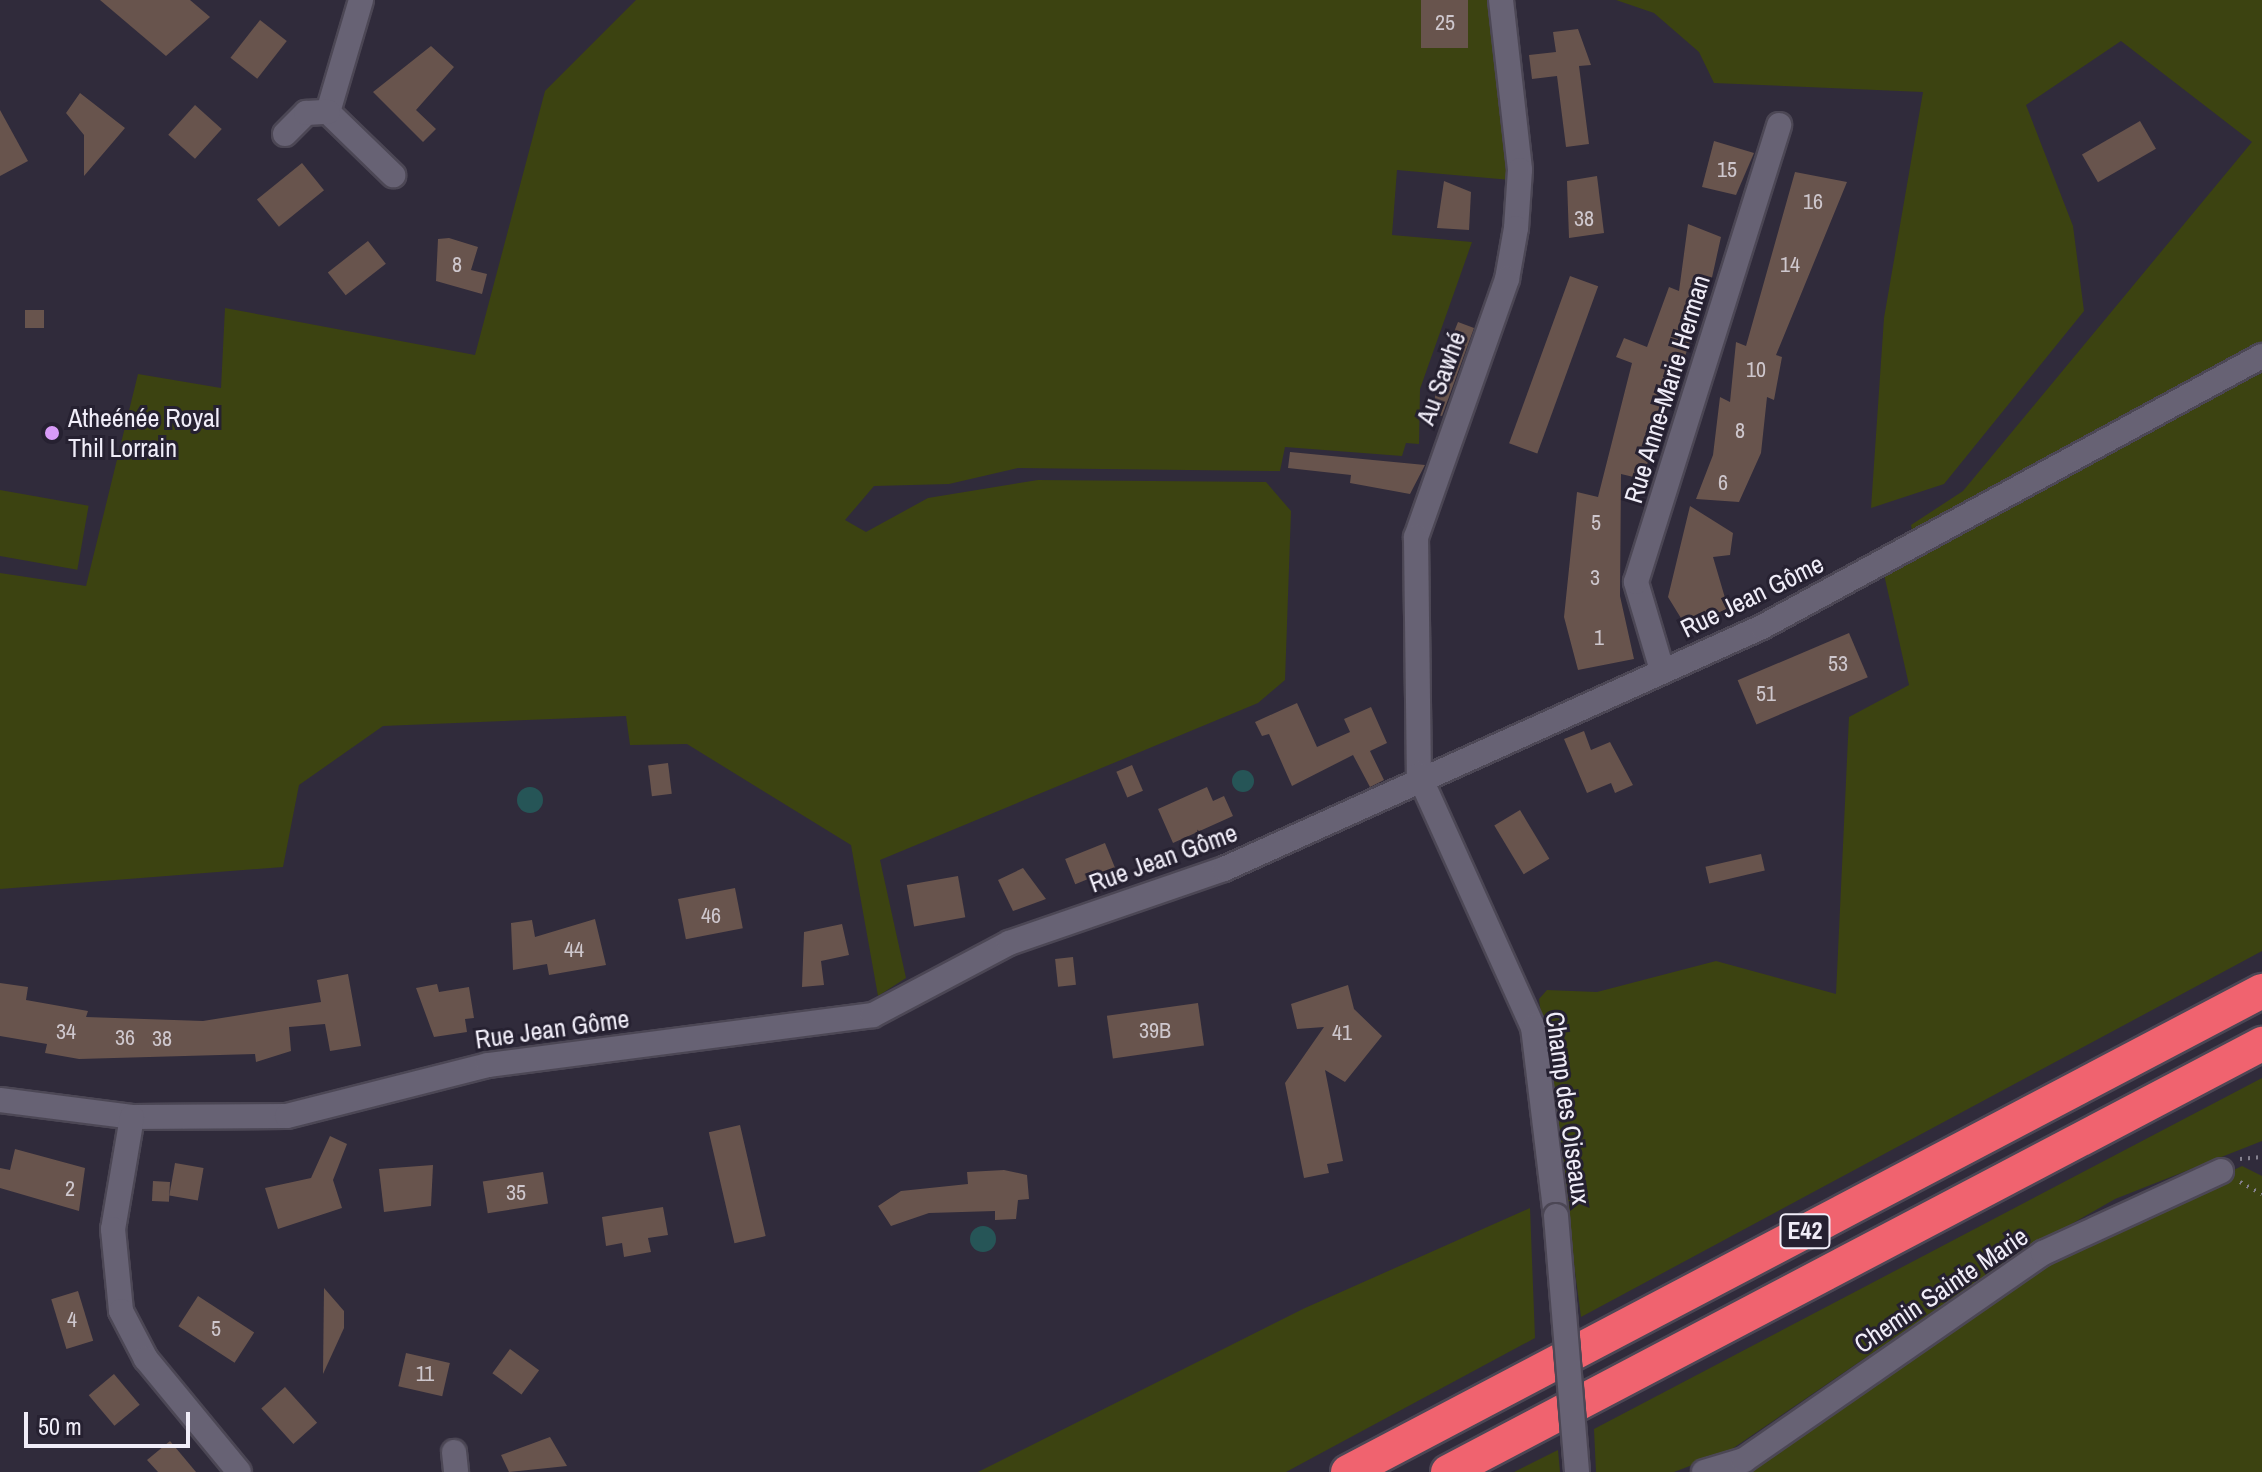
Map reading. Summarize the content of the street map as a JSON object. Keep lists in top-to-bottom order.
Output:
{
  "streets": {
    "highway": ["E42"],
    "street": [
      "Au Sawhé",
      "Rue Anne-Marie Herman",
      "Rue Jean Gôme",
      "Champ des Oiseaux",
      "Chemin Sainte Marie"
    ]
  },
  "crossings": [
    ["Au Sawhé", "Rue Jean Gôme"],
    ["Au Sawhé", "Champ des Oiseaux"],
    ["Rue Anne-Marie Herman", "Rue Jean Gôme"],
    ["Rue Jean Gôme", "Champ des Oiseaux"]
  ],
  "places": ["Atheénée Royal Thil Lorrain"],
  "house_numbers": [
    "25",
    "15",
    "16",
    "38",
    "8",
    "14",
    "10",
    "8",
    "6",
    "5",
    "3",
    "1",
    "53",
    "51",
    "46",
    "44",
    "39B",
    "34",
    "41",
    "36",
    "38",
    "2",
    "35",
    "4",
    "5",
    "11"
  ],
  "scale_bar": "50 m"
}
